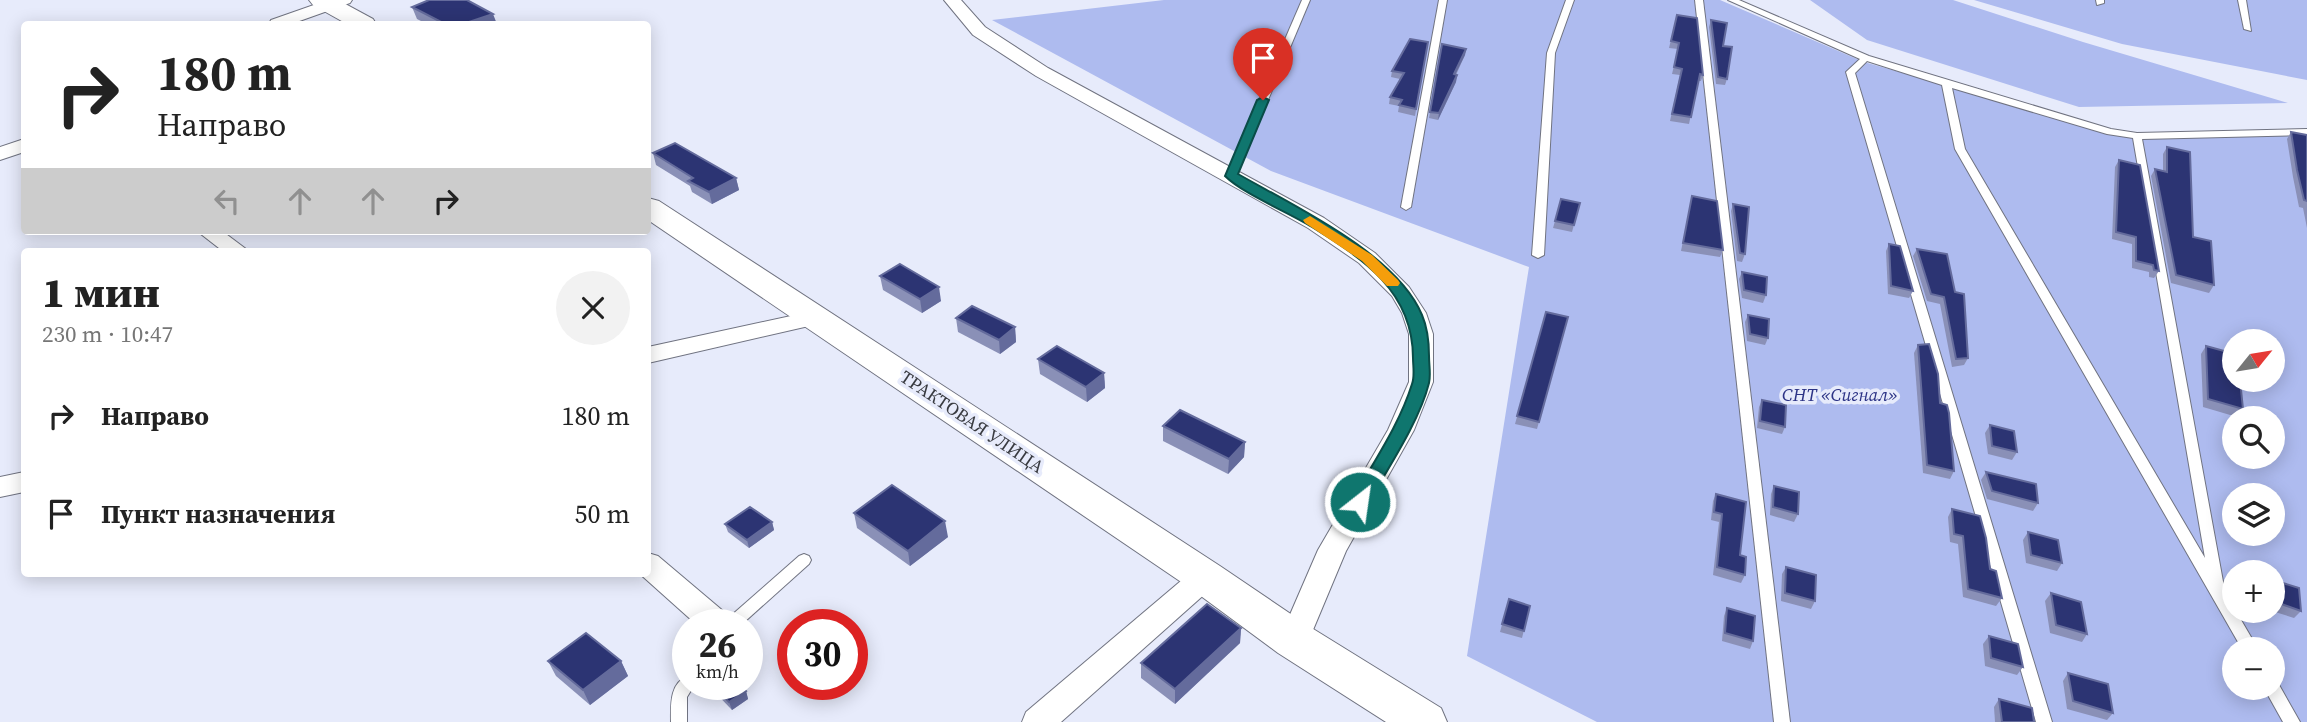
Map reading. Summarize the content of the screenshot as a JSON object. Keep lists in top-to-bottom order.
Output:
{
  "streets": {
    "main road": ["ТРАКТОВАЯ УЛИЦА"]
  },
  "parks": ["СНТ «Сигнал»"],
  "north": "top right",
  "page": {
    "turn": ["180 m", "Направо"],
    "heading": ["1 мин", "230 m · 10:47"],
    "map_buttons": ["+", "−"],
    "list": [
      {
        "name": "Направо",
        "value": "180 m"
      },
      {
        "name": "Пункт назначения",
        "value": "50 m"
      }
    ],
    "speed": "26 km/h",
    "limit": "30"
  }
}
